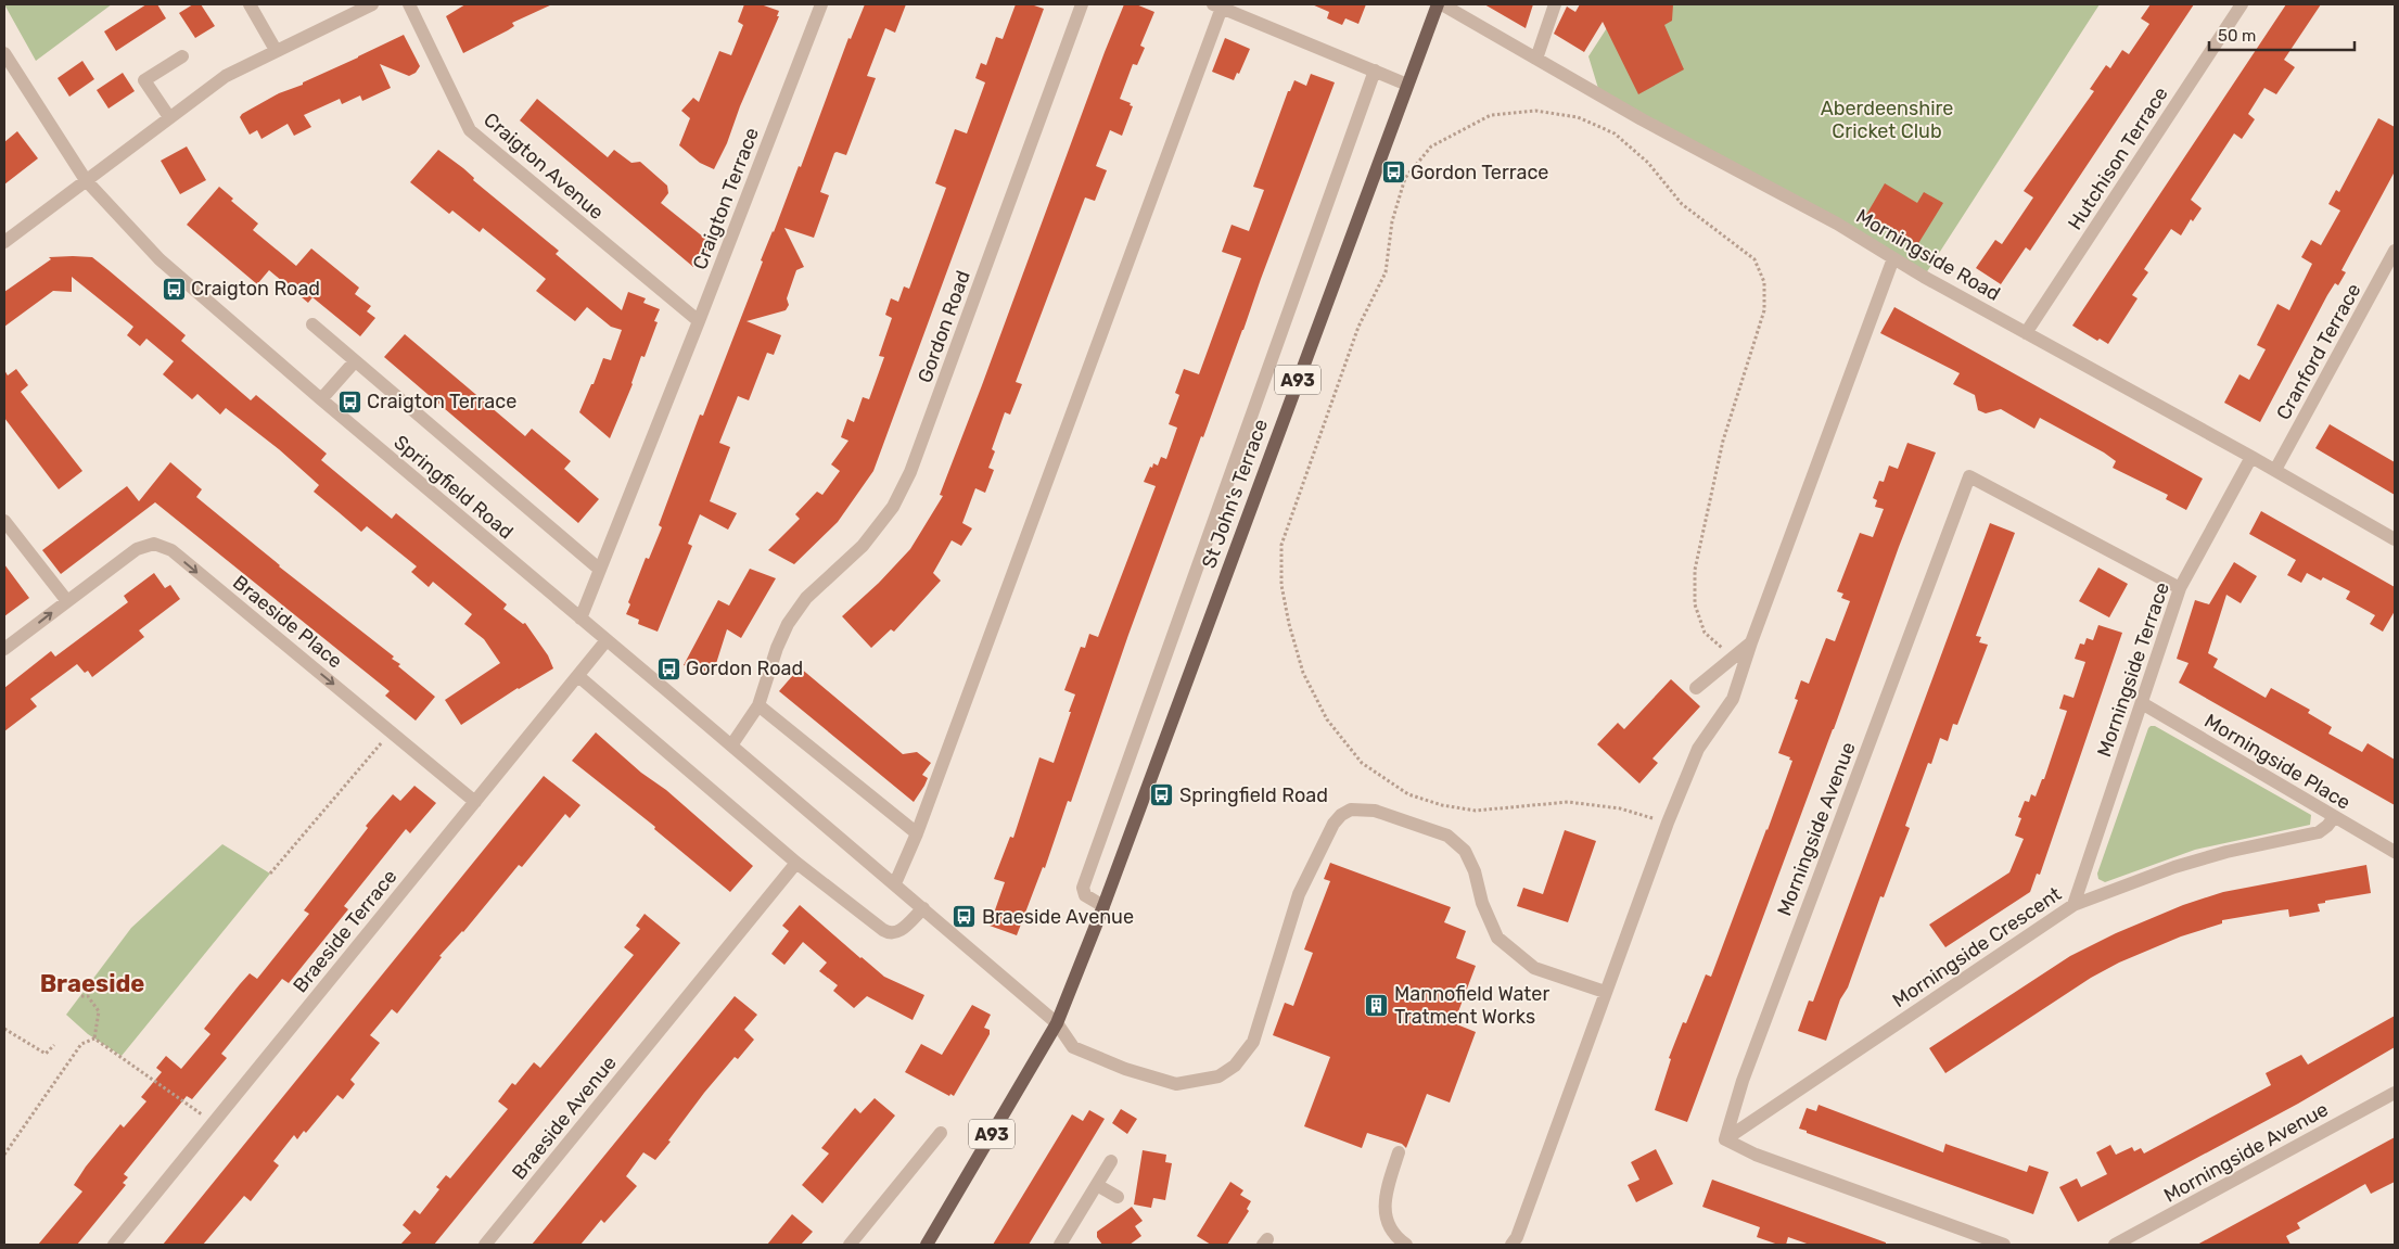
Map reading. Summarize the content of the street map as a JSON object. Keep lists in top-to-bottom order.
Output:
{
  "streets": {
    "main road": ["A93", "St John's Terrace"],
    "street": [
      "Hutchison Terrace",
      "Craigton Avenue",
      "Craigton Terrace",
      "Morningside Road",
      "Gordon Road",
      "Cranford Terrace",
      "Springfield Road",
      "Braeside Place",
      "Morningside Terrace",
      "Morningside Place",
      "Morningside Avenue",
      "Braeside Terrace",
      "Morningside Crescent",
      "Braeside Avenue"
    ]
  },
  "crossings": [
    ["Hutchison Terrace", "Morningside Road"],
    ["Craigton Avenue", "Craigton Terrace"],
    ["Craigton Terrace", "Springfield Road"],
    ["Morningside Road", "Cranford Terrace"],
    ["Morningside Road", "Morningside Terrace"],
    ["Gordon Road", "Springfield Road"],
    ["A93", "Springfield Road"],
    ["A93", "St John's Terrace"],
    ["Springfield Road", "St John's Terrace"],
    ["Springfield Road", "Braeside Terrace"],
    ["Braeside Place", "Braeside Terrace"],
    ["Morningside Terrace", "Morningside Place"],
    ["Morningside Terrace", "Morningside Avenue"],
    ["Morningside Terrace", "Morningside Crescent"],
    ["Morningside Place", "Morningside Crescent"],
    ["Morningside Avenue", "Morningside Crescent"]
  ],
  "one_way": ["Braeside Place"],
  "districts": ["Braeside"],
  "parks": ["Aberdeenshire Cricket Club"],
  "places": {
    "bus stop": [
      "Gordon Terrace",
      "Craigton Road",
      "Craigton Terrace",
      "Gordon Road",
      "Springfield Road",
      "Braeside Avenue"
    ],
    "building": ["Mannofield Water Tratment Works"]
  },
  "scale_bar": "50 m"
}
